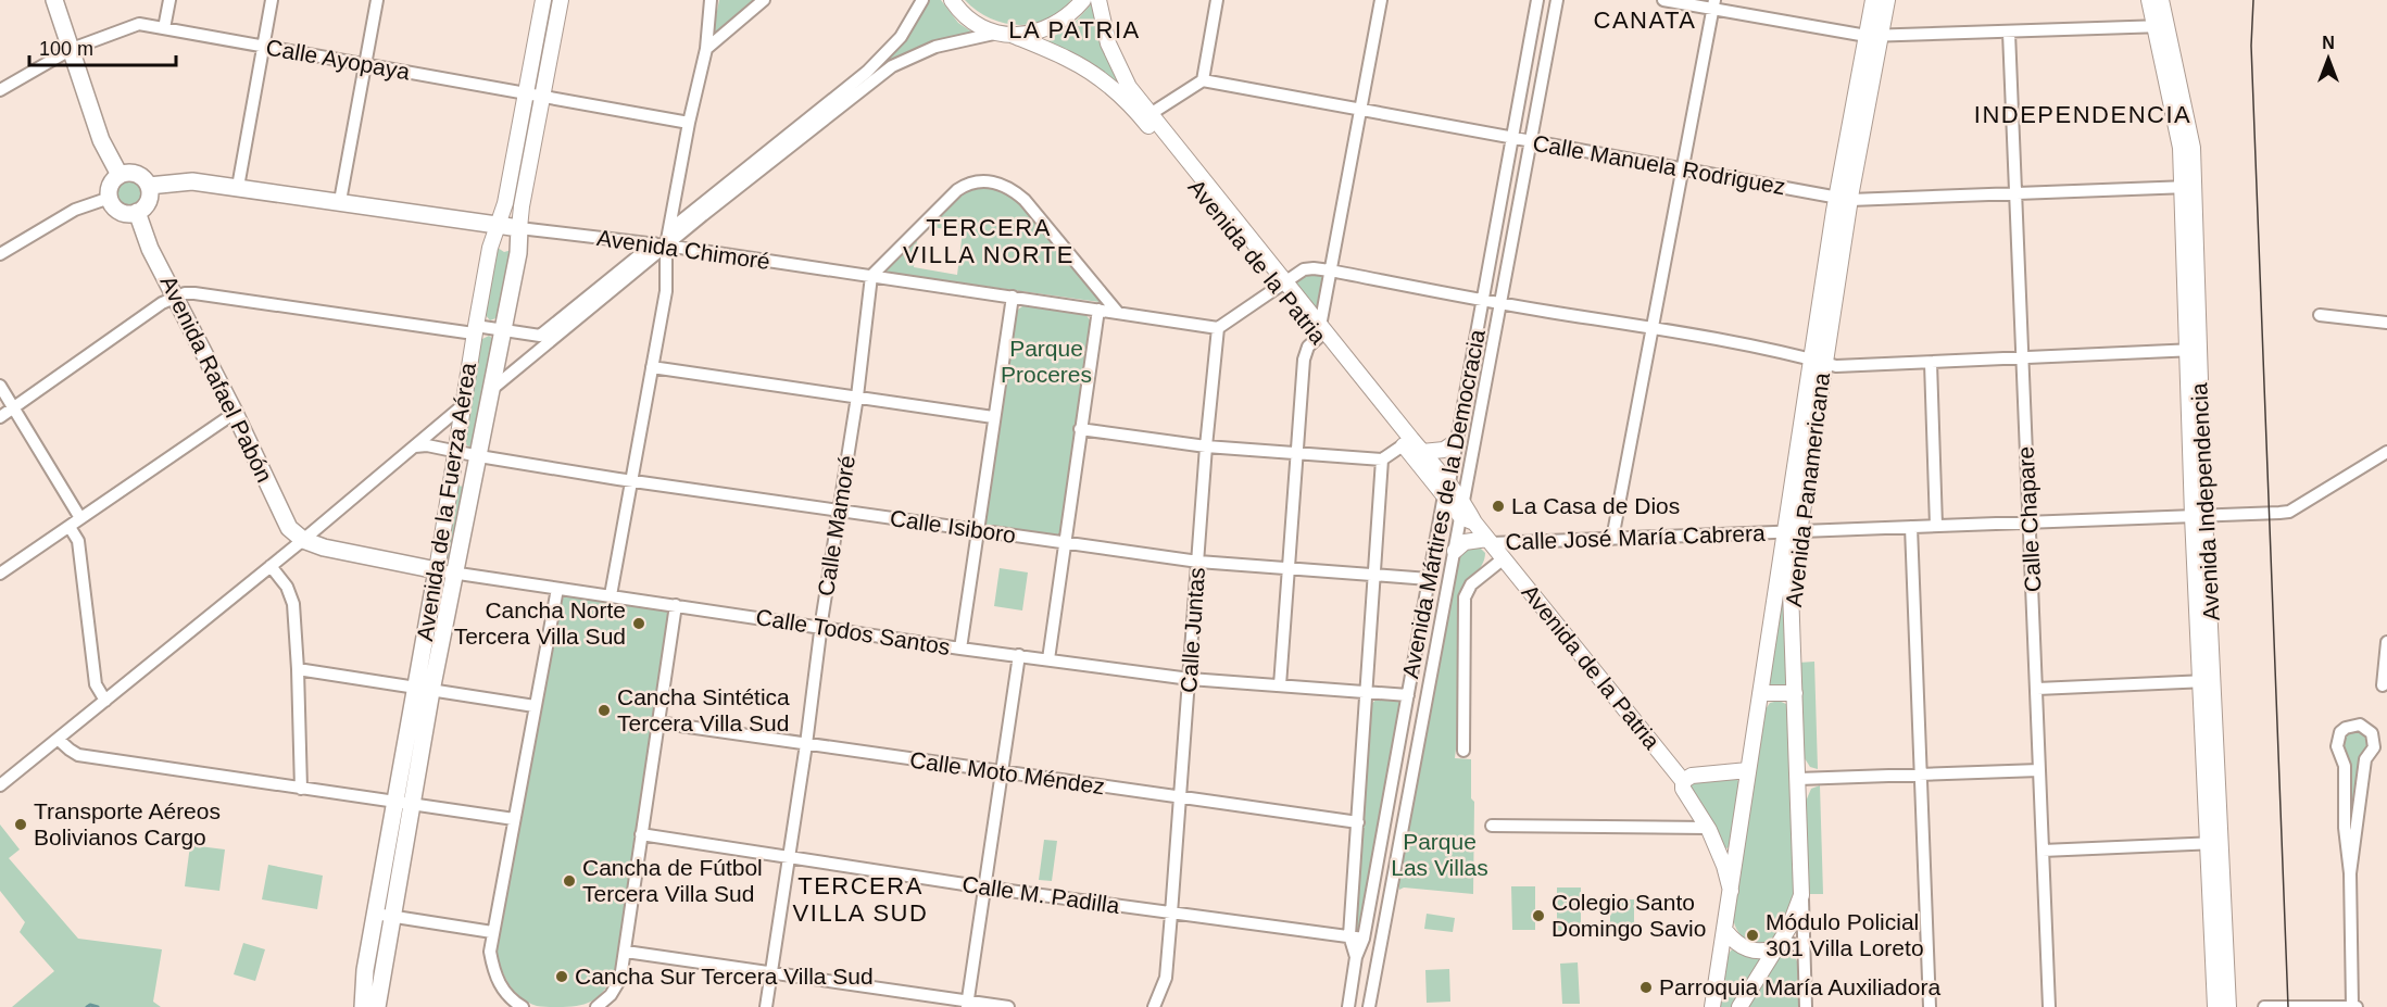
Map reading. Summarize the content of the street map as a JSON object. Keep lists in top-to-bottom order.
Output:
{
  "streets": {
    "highway": [
      "Avenida Chimoré",
      "Avenida Rafael Pabón",
      "Avenida de la Fuerza Aérea",
      "Calle Todos Santos"
    ],
    "main road": ["Avenida de la Patria", "Avenida Panamericana", "Avenida Independencia"],
    "street": [
      "Calle Ayopaya",
      "Calle Manuela Rodriguez",
      "Avenida Mártires de la Democracia",
      "Calle Chapare",
      "Calle Mamoré",
      "Calle Isiboro",
      "Calle José María Cabrera",
      "Calle Juntas",
      "Calle Moto Méndez",
      "Calle M. Padilla"
    ]
  },
  "crossings": [
    ["Calle Ayopaya", "Avenida de la Fuerza Aérea"],
    ["Calle Manuela Rodriguez", "Avenida Panamericana"],
    ["Calle Manuela Rodriguez", "Avenida Independencia"],
    ["Calle Manuela Rodriguez", "Avenida Mártires de la Democracia"],
    ["Calle Manuela Rodriguez", "Calle Chapare"],
    ["Avenida Chimoré", "Avenida Rafael Pabón"],
    ["Avenida Chimoré", "Avenida de la Fuerza Aérea"],
    ["Avenida Chimoré", "Calle Mamoré"],
    ["Avenida Chimoré", "Calle Juntas"],
    ["Avenida de la Patria", "Avenida Panamericana"],
    ["Avenida de la Patria", "Avenida Mártires de la Democracia"],
    ["Avenida de la Patria", "Calle José María Cabrera"],
    ["Avenida Rafael Pabón", "Calle Todos Santos"],
    ["Avenida Panamericana", "Calle José María Cabrera"],
    ["Avenida de la Fuerza Aérea", "Calle Isiboro"],
    ["Avenida de la Fuerza Aérea", "Calle Todos Santos"],
    ["Avenida Independencia", "Calle José María Cabrera"],
    ["Avenida Mártires de la Democracia", "Calle Isiboro"],
    ["Avenida Mártires de la Democracia", "Calle Todos Santos"],
    ["Avenida Mártires de la Democracia", "Calle M. Padilla"],
    ["Calle Chapare", "Calle José María Cabrera"],
    ["Calle Mamoré", "Calle Isiboro"],
    ["Calle Mamoré", "Calle Todos Santos"],
    ["Calle Mamoré", "Calle Moto Méndez"],
    ["Calle Mamoré", "Calle M. Padilla"],
    ["Calle Isiboro", "Calle Juntas"],
    ["Calle Juntas", "Calle Todos Santos"],
    ["Calle Juntas", "Calle Moto Méndez"],
    ["Calle Juntas", "Calle M. Padilla"]
  ],
  "districts": [
    "CANATA",
    "LA PATRIA",
    "INDEPENDENCIA",
    "TERCERA VILLA NORTE",
    "TERCERA VILLA SUD"
  ],
  "parks": ["Parque Proceres", "Parque Las Villas"],
  "places": [
    "La Casa de Dios",
    "Cancha Norte Tercera Villa Sud",
    "Cancha Sintética Tercera Villa Sud",
    "Transporte Aéreos Bolivianos Cargo",
    "Cancha de Fútbol Tercera Villa Sud",
    "Colegio Santo Domingo Savio",
    "Módulo Policial 301 Villa Loreto",
    "Cancha Sur Tercera Villa Sud",
    "Parroquia María Auxiliadora"
  ],
  "scale_bar": "100 m",
  "north": "top"
}
